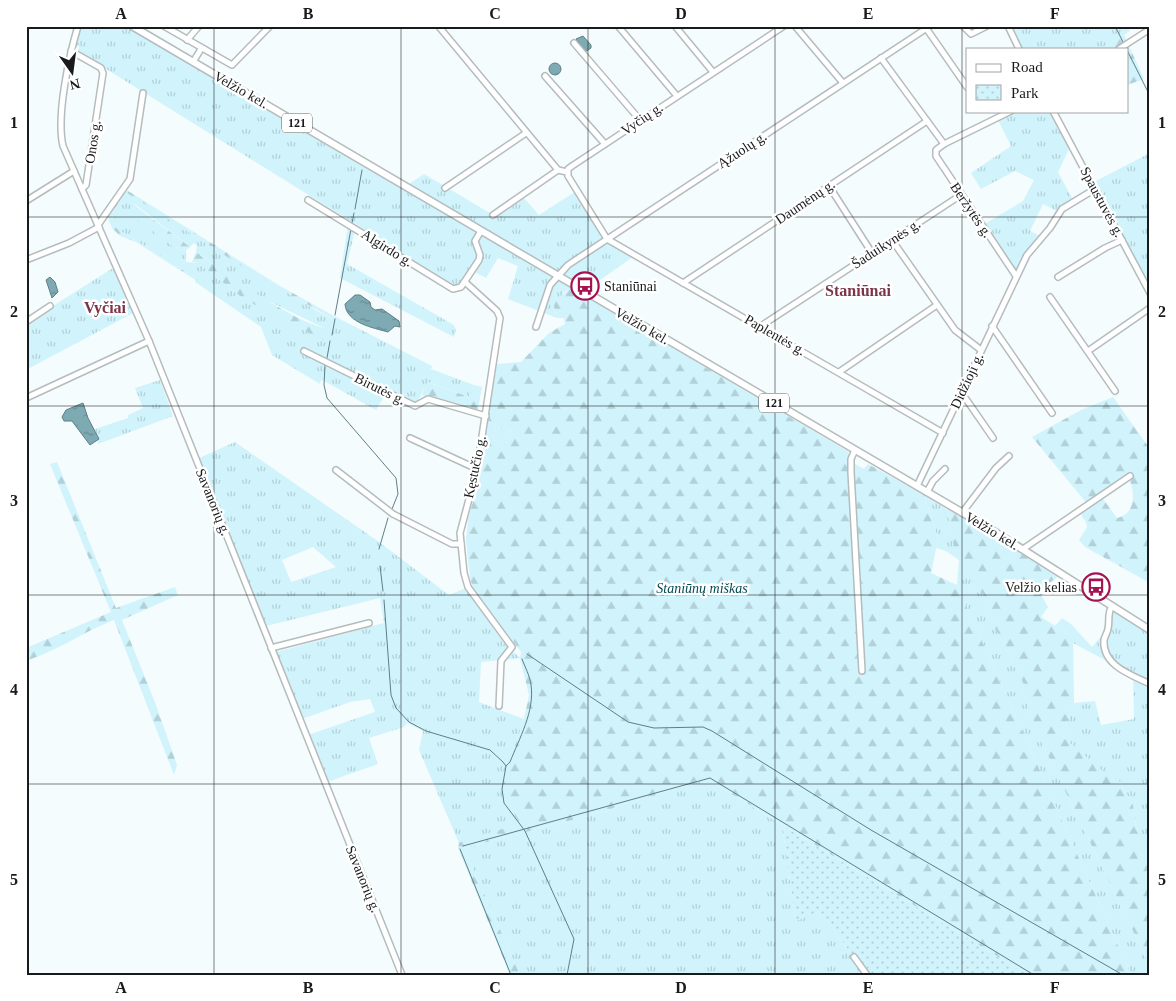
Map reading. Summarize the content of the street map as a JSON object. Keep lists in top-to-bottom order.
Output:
{
  "streets": {
    "main road": ["Velžio kel.", "121"],
    "street": [
      "Vyčių g.",
      "Onos g.",
      "Ąžuolų g.",
      "Daumėnų g.",
      "Spaustuvės g.",
      "Beržytės g.",
      "Šaduikynės g.",
      "Algirdo g.",
      "Paplentės g.",
      "Didžioji g.",
      "Birutės g.",
      "Kęstučio g.",
      "Savanorių g."
    ]
  },
  "crossings": [
    ["Velžio kel.", "Ąžuolų g."],
    ["Velžio kel.", "Didžioji g."],
    ["Onos g.", "Savanorių g."],
    ["Ąžuolų g.", "Paplentės g."],
    ["Daumėnų g.", "Paplentės g."],
    ["Spaustuvės g.", "Didžioji g."],
    ["Beržytės g.", "Šaduikynės g."],
    ["Beržytės g.", "Didžioji g."],
    ["Šaduikynės g.", "Paplentės g."],
    ["Algirdo g.", "Kęstučio g."],
    ["Paplentės g.", "Didžioji g."],
    ["Birutės g.", "Kęstučio g."]
  ],
  "districts": ["Staniūnai", "Vyčiai"],
  "parks": ["Staniūnų miškas"],
  "places": {
    "bus stop": ["Staniūnai", "Velžio kelias"]
  },
  "legend": ["Road", "Park"],
  "north": "bottom",
  "grid": {
    "columns": [
      "A",
      "B",
      "C",
      "D",
      "E",
      "F"
    ],
    "rows": [
      "1",
      "2",
      "3",
      "4",
      "5"
    ]
  }
}
